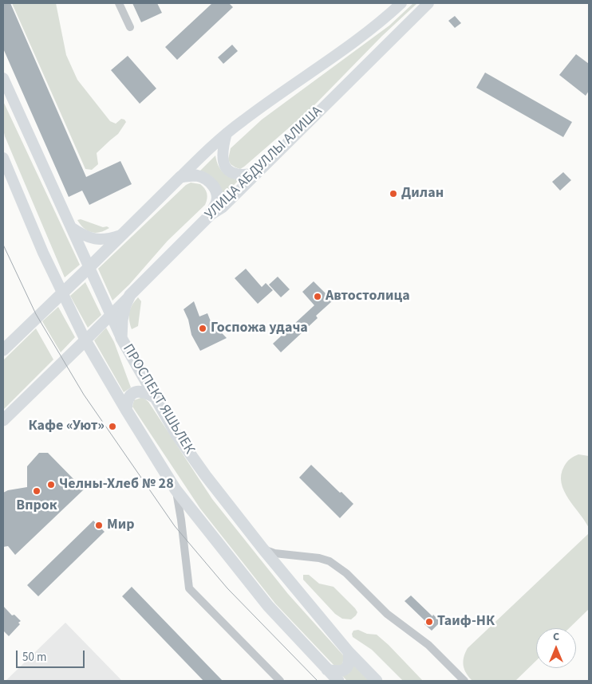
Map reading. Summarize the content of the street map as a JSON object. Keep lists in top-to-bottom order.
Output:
{
  "streets": {
    "main road": ["УЛИЦА АБДУЛЛЫ АЛИША", "ПРОСПЕКТ ЯШЬЛЕК"]
  },
  "crossings": [
    ["УЛИЦА АБДУЛЛЫ АЛИША", "ПРОСПЕКТ ЯШЬЛЕК"]
  ],
  "places": [
    "Дилан",
    "Автостолица",
    "Госпожа удача",
    "Кафе «Уют»",
    "Челны-Хлеб № 28",
    "Впрок",
    "Мир",
    "Таиф-НК"
  ],
  "scale_bar": "50 m",
  "north": "top"
}
